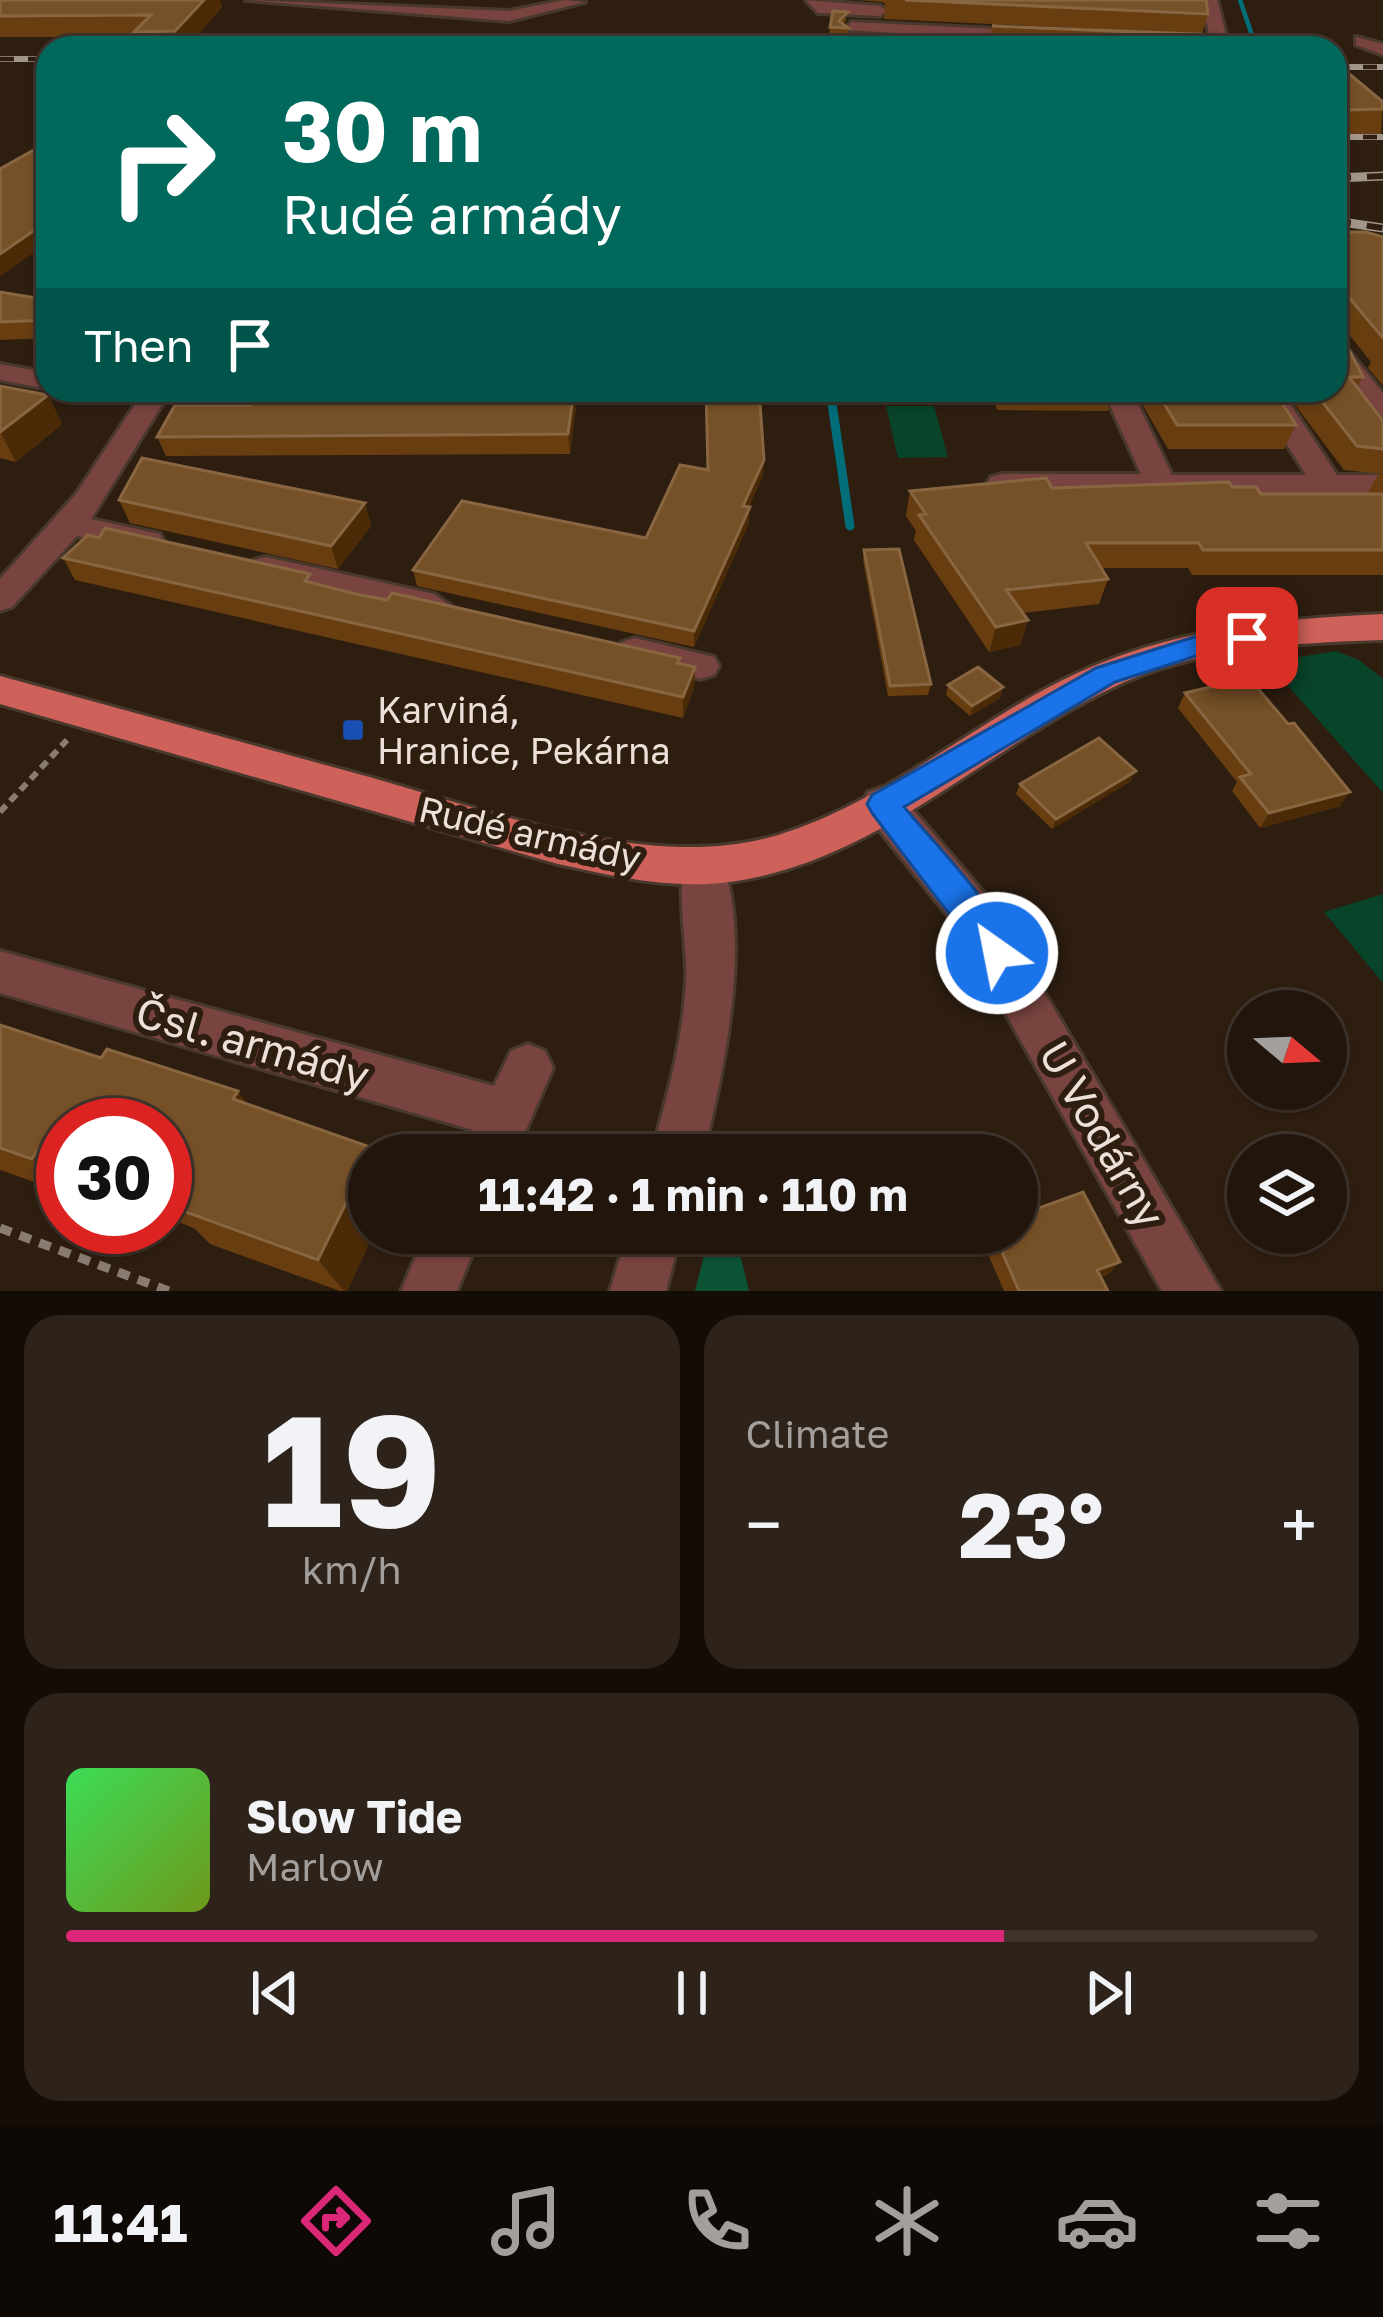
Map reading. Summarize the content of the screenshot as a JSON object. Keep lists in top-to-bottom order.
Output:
{
  "streets": {
    "main road": ["Rudé armády"],
    "street": ["Čsl. armády", "U Vodárny"]
  },
  "crossings": [
    ["Rudé armády", "U Vodárny"]
  ],
  "places": {
    "transit": ["Karviná, Hranice, Pekárna"]
  },
  "north": "right",
  "page": {
    "turn": ["30 m", "Rudé armády"],
    "then": "Then",
    "limit": "30",
    "trip": "11:42 · 1 min · 110 m",
    "tile": [
      ["19", "km/h"],
      "Climate"
    ],
    "heat": ["−", "23°", "+"],
    "song": ["Slow Tide", "Marlow"],
    "tabs": "11:41"
  }
}
